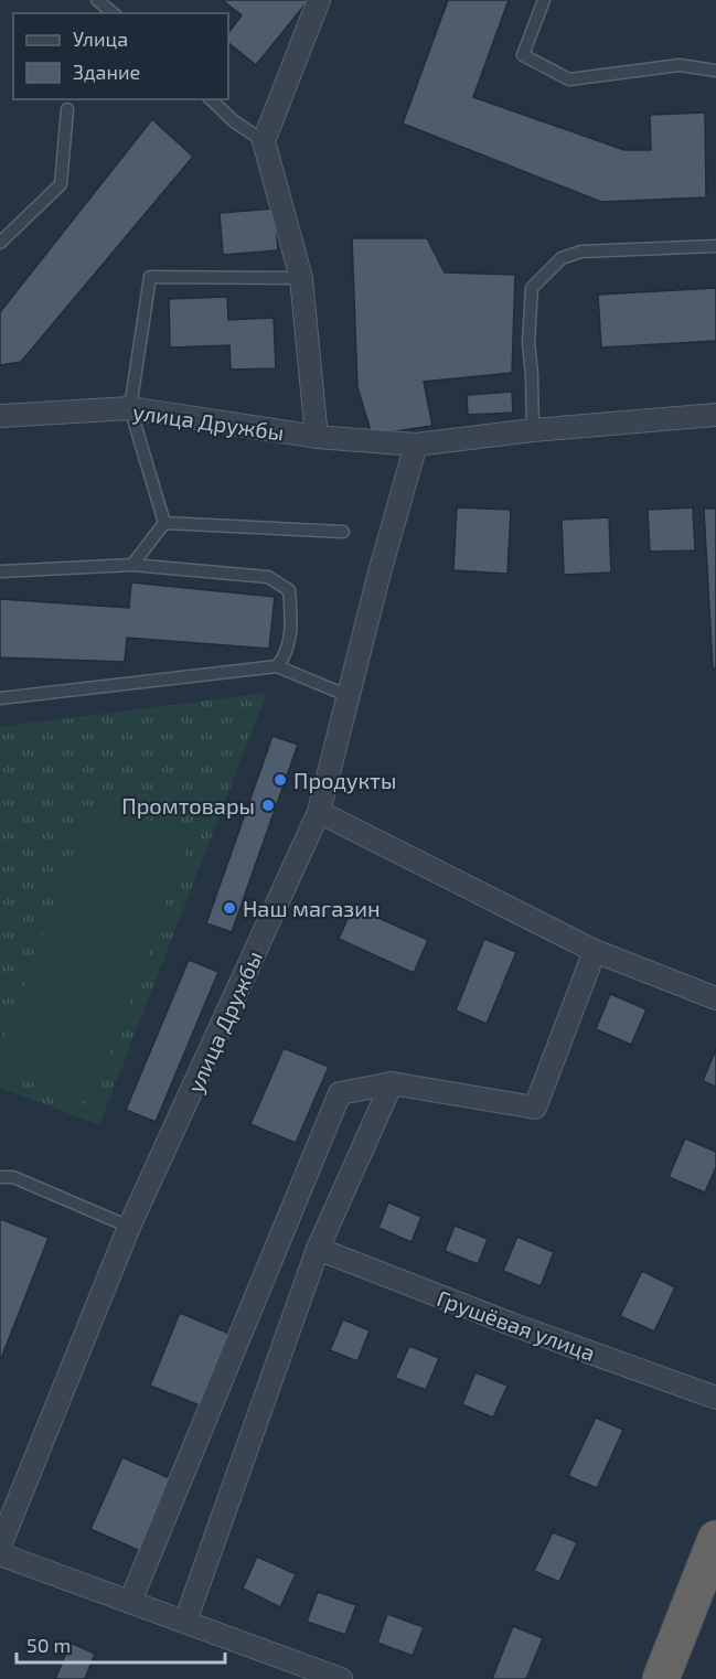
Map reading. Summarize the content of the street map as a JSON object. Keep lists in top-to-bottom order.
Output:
{
  "streets": {
    "street": ["улица Дружбы", "Грушёвая улица"]
  },
  "places": ["Продукты", "Промтовары", "Наш магазин"],
  "legend": ["Улица", "Здание"],
  "scale_bar": "50 m"
}
